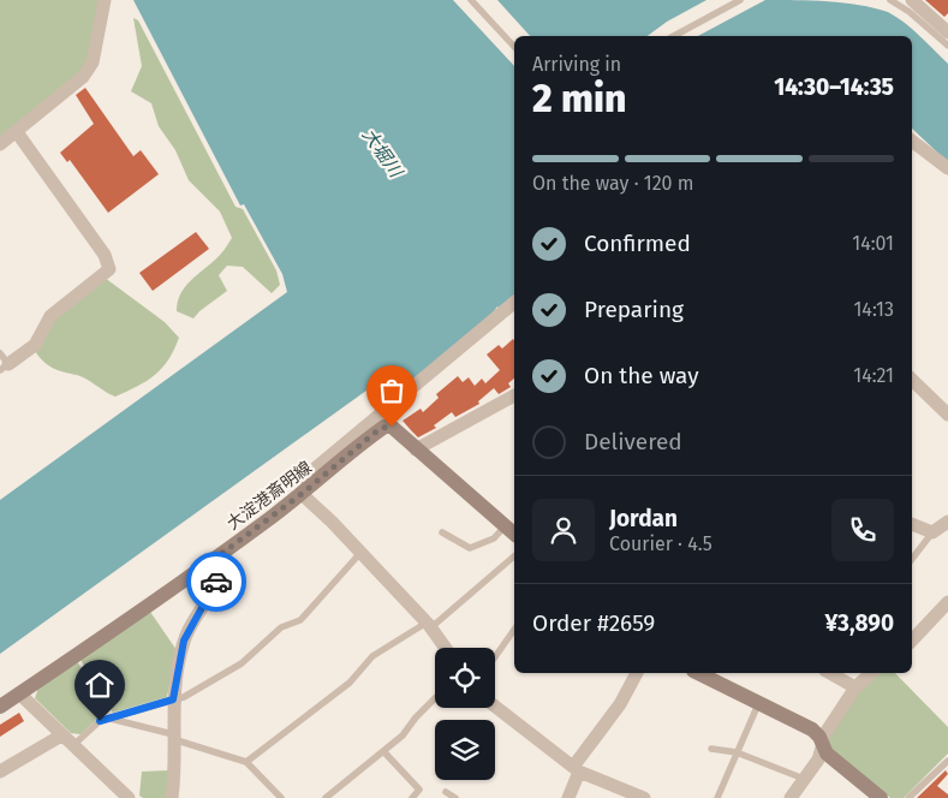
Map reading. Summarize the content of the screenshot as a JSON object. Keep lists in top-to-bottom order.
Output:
{
  "streets": {
    "main road": ["大淀港斎明線"]
  },
  "water": ["大堀川"],
  "page": {
    "heading": ["2 min", "Arriving in", "14:30–14:35"],
    "panel": [
      "Jordan",
      "Courier · 4.5",
      "Order #2659",
      "¥3,890"
    ],
    "bar": "On the way · 120 m",
    "list": [
      ["Confirmed", "14:01"],
      ["Preparing", "14:13"],
      ["On the way", "14:21"],
      "Delivered"
    ]
  }
}
